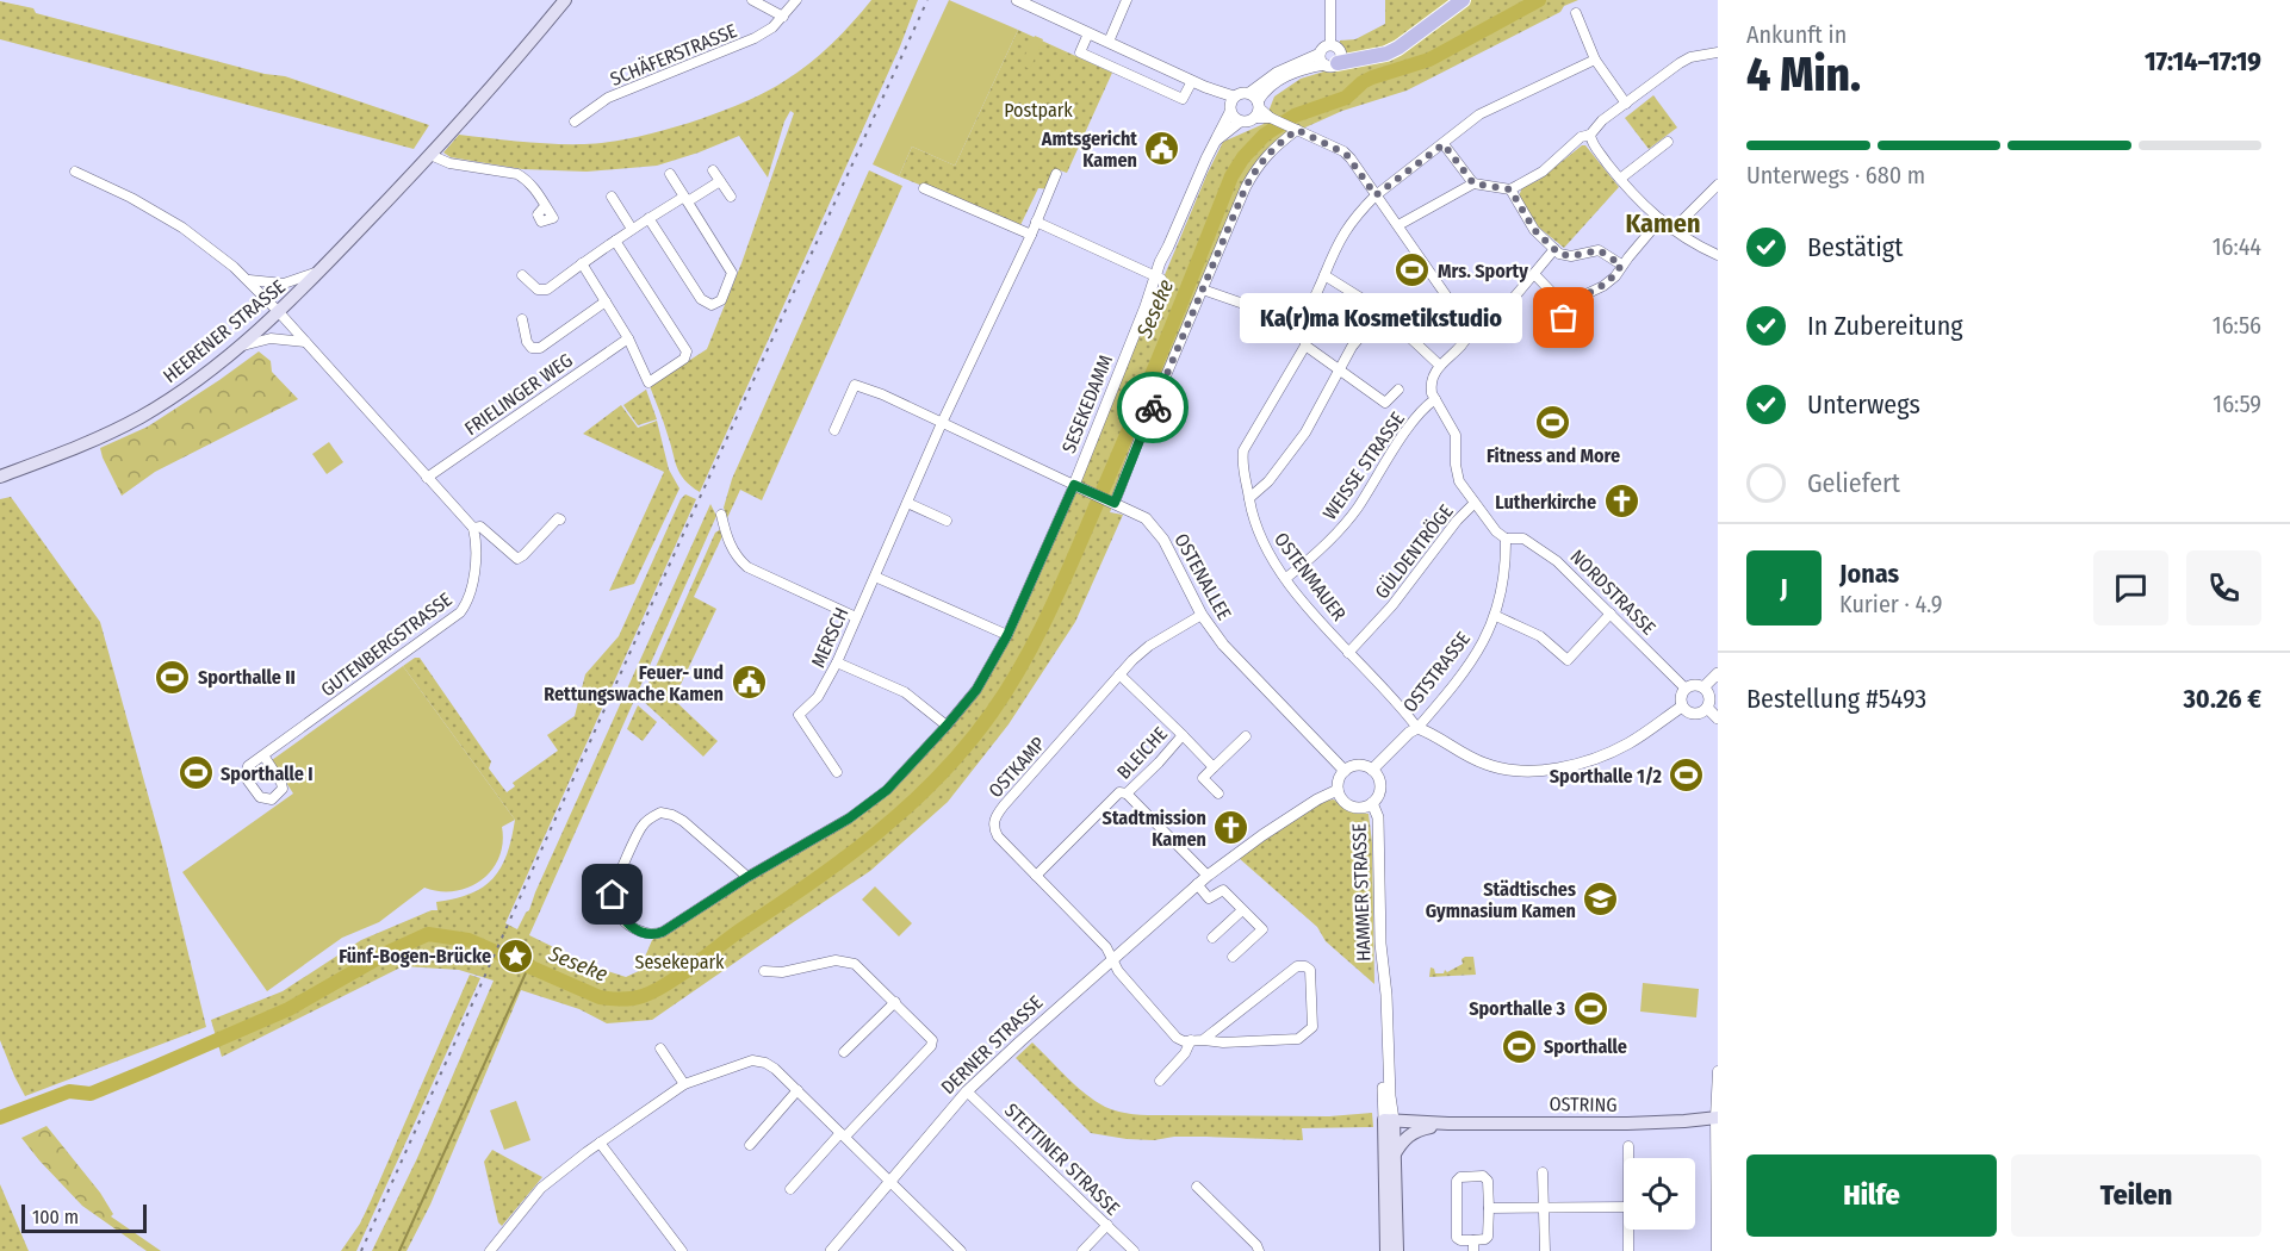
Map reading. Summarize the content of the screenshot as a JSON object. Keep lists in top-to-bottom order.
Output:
{
  "streets": {
    "main road": ["HEERENER STRASSE", "HAMMER STRASSE", "OSTRING"],
    "street": [
      "SCHÄFERSTRASSE",
      "FRIELINGER WEG",
      "SESEKEDAMM",
      "WEISSE STRASSE",
      "GÜLDENTRÖGE",
      "OSTENALLEE",
      "OSTENMAUER",
      "NORDSTRASSE",
      "MERSCH",
      "GUTENBERGSTRASSE",
      "OSTSTRASSE",
      "BLEICHE",
      "OSTKAMP",
      "DERNER STRASSE",
      "STETTINER STRASSE"
    ]
  },
  "crossings": [
    ["SESEKEDAMM", "OSTENALLEE"],
    ["WEISSE STRASSE", "OSTENMAUER"],
    ["GÜLDENTRÖGE", "OSTENMAUER"],
    ["OSTENALLEE", "OSTSTRASSE"],
    ["OSTENALLEE", "OSTKAMP"],
    ["OSTENALLEE", "HAMMER STRASSE"],
    ["OSTENALLEE", "DERNER STRASSE"],
    ["OSTENMAUER", "OSTSTRASSE"],
    ["NORDSTRASSE", "OSTSTRASSE"],
    ["OSTSTRASSE", "HAMMER STRASSE"],
    ["OSTSTRASSE", "DERNER STRASSE"],
    ["BLEICHE", "OSTKAMP"],
    ["BLEICHE", "DERNER STRASSE"],
    ["OSTKAMP", "DERNER STRASSE"],
    ["HAMMER STRASSE", "DERNER STRASSE"],
    ["HAMMER STRASSE", "OSTRING"],
    ["DERNER STRASSE", "STETTINER STRASSE"]
  ],
  "districts": ["Kamen"],
  "water": ["Seseke"],
  "parks": ["Postpark", "Sesekepark"],
  "places": {
    "public building": ["Amtsgericht Kamen", "Feuer- und Rettungswache Kamen"],
    "sports": [
      "Mrs. Sporty",
      "Fitness and More",
      "Sporthalle II",
      "Sporthalle I",
      "Sporthalle 1/2",
      "Sporthalle 3",
      "Sporthalle"
    ],
    "other": ["Ka(r)ma Kosmetikstudio"],
    "church": ["Lutherkirche", "Stadtmission Kamen"],
    "school or university": ["Städtisches Gymnasium Kamen"],
    "place": ["Fünf-Bogen-Brücke"]
  },
  "scale_bar": "100 m",
  "page": {
    "heading": ["4 Min.", "Ankunft in", "17:14–17:19"],
    "panel": [
      "Jonas",
      "Kurier · 4.9",
      "Bestellung #5493",
      "30.26 €"
    ],
    "bar": "Unterwegs · 680 m",
    "list": [
      ["Bestätigt", "16:44"],
      ["In Zubereitung", "16:56"],
      ["Unterwegs", "16:59"],
      "Geliefert"
    ],
    "bubble": "Ka(r)ma Kosmetikstudio",
    "round": "J",
    "buttons": ["Hilfe", "Teilen"],
    "scale": "100 m"
  }
}
